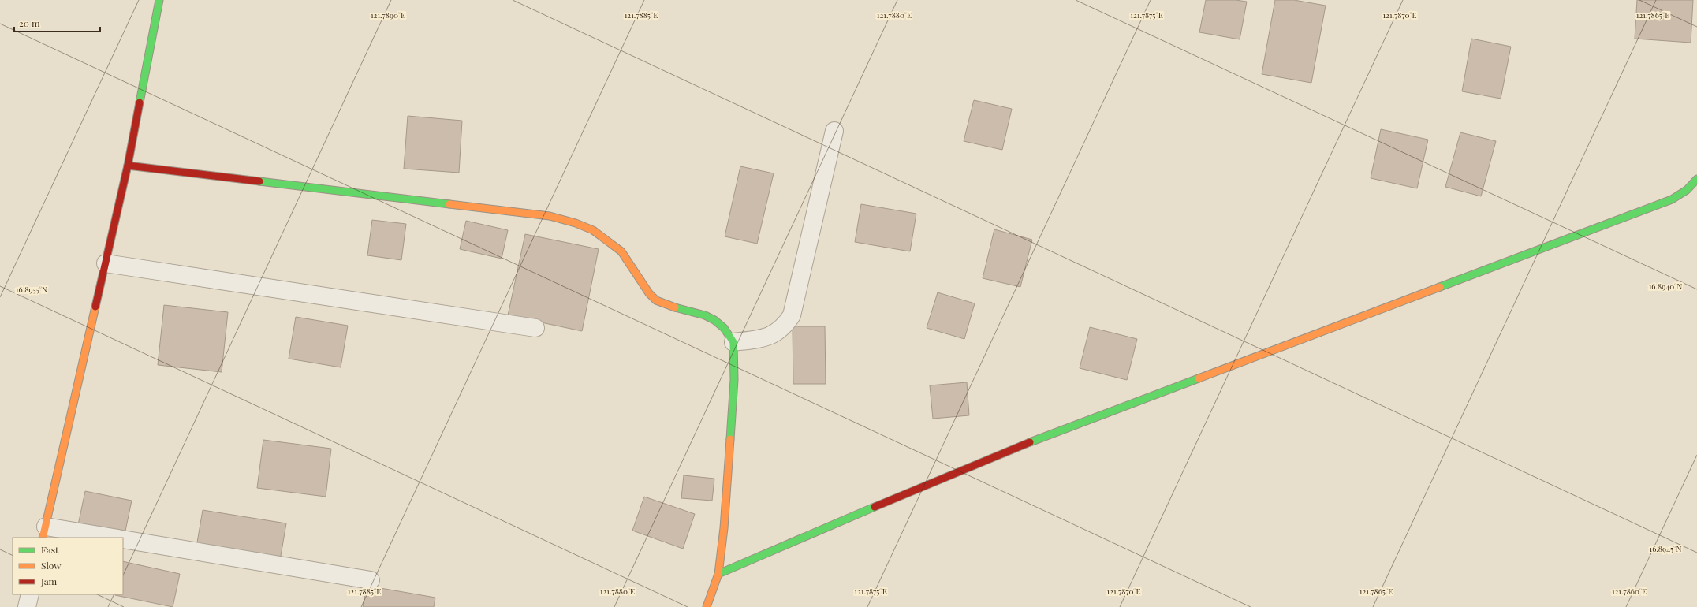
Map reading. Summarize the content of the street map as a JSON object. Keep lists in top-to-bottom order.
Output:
{
  "legend": ["Fast", "Slow", "Jam"],
  "scale_bar": "20 m",
  "coordinates": [
    "121.7890°E",
    "121.7885°E",
    "121.7880°E",
    "121.7875°E",
    "121.7870°E",
    "121.7865°E",
    "16.8940°N",
    "16.8955°N",
    "16.8945°N",
    "121.7860°E"
  ]
}
